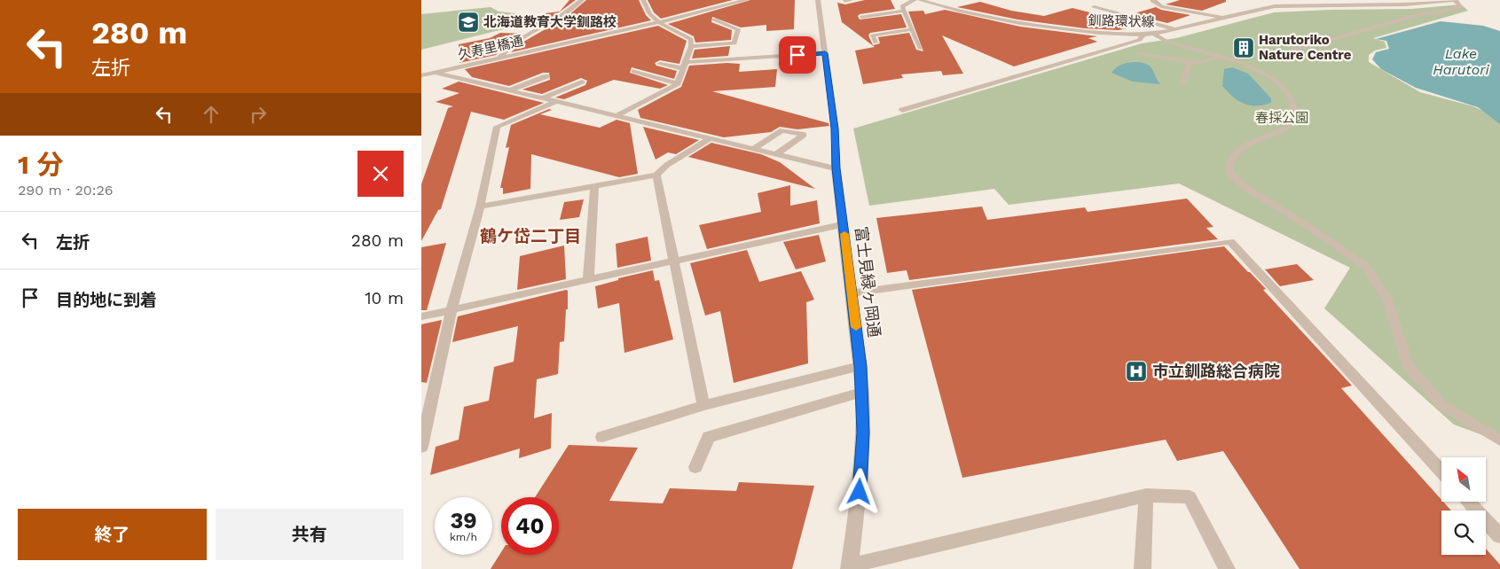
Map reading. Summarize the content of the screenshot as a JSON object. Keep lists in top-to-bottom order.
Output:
{
  "streets": {
    "street": ["釧路環状線", "久寿里橋通", "富士見緑ヶ岡通"]
  },
  "districts": ["鶴ケ岱二丁目"],
  "water": ["Lake Harutori"],
  "parks": ["春採公園"],
  "places": {
    "school or university": ["北海道教育大学釧路校"],
    "building": ["Harutoriko Nature Centre"],
    "hospital": ["市立釧路総合病院"]
  },
  "north": "top left",
  "page": {
    "turn": ["280 m", "左折"],
    "heading": ["1 分", "290 m · 20:26"],
    "list": [
      {
        "name": "左折",
        "value": "280 m"
      },
      {
        "name": "目的地に到着",
        "value": "10 m"
      }
    ],
    "speed": "39 km/h",
    "limit": "40",
    "buttons": ["終了", "共有"]
  }
}
